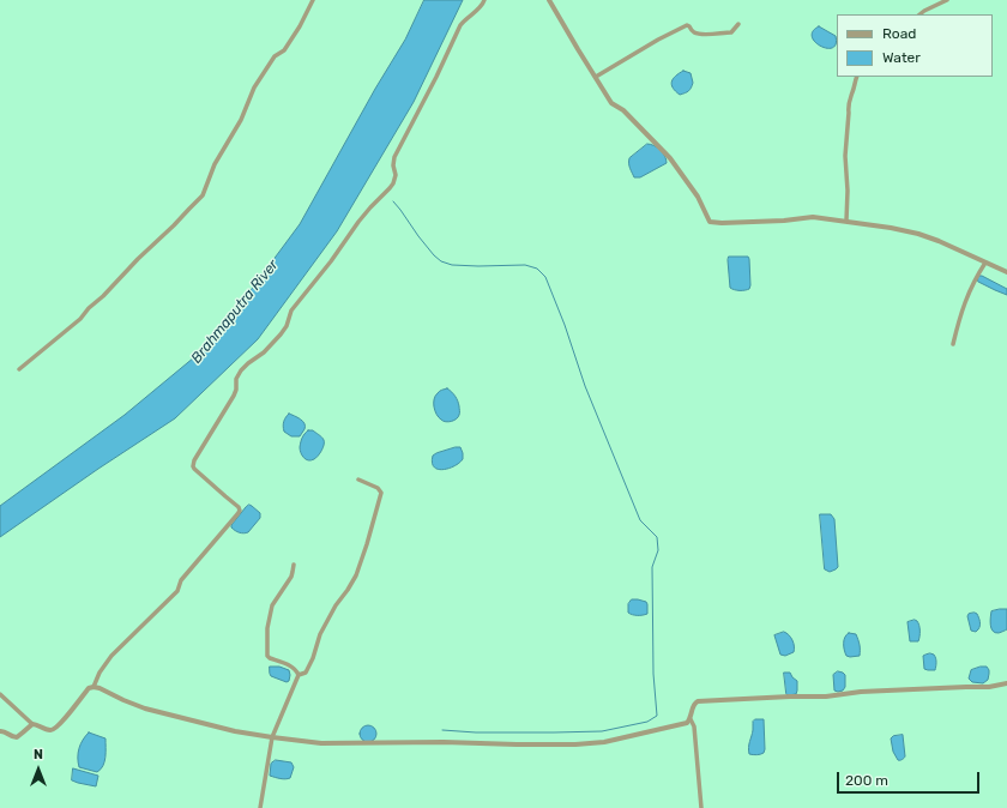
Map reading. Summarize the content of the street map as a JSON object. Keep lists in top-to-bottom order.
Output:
{
  "water": ["Brahmaputra River"],
  "legend": ["Road", "Water"],
  "scale_bar": "200 m",
  "north": "top"
}
